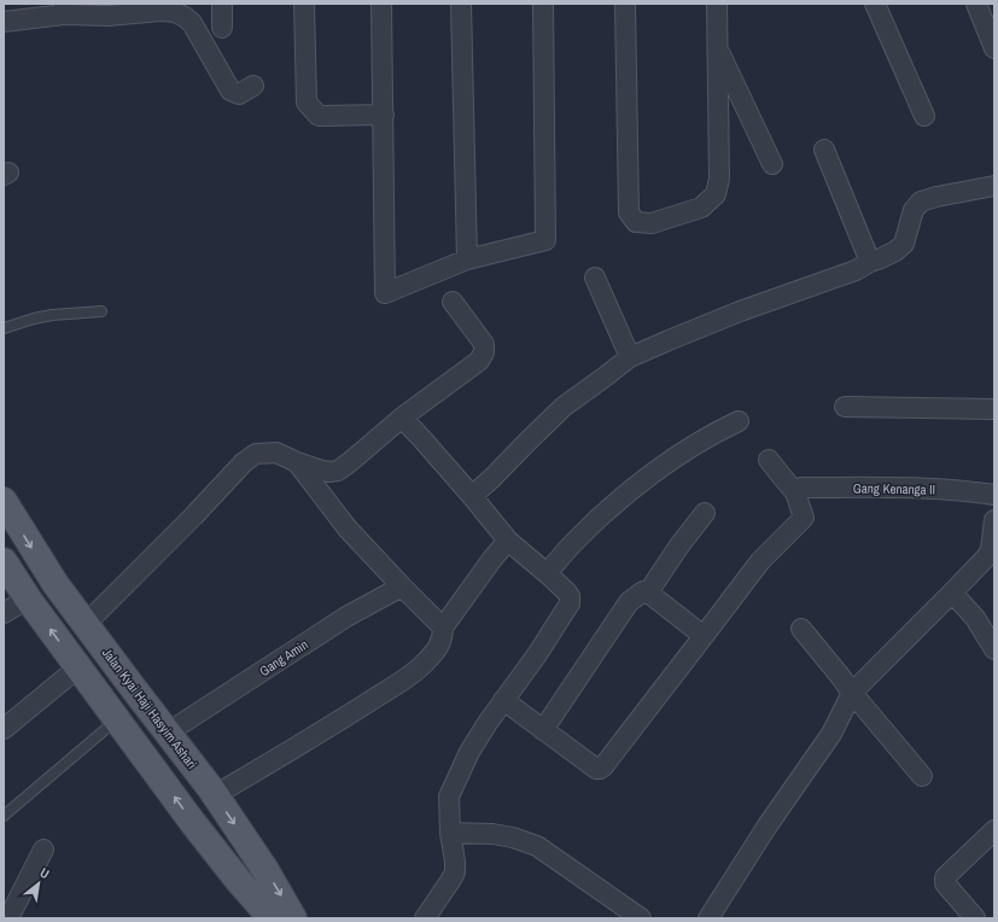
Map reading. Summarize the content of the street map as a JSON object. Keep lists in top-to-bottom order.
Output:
{
  "streets": {
    "main road": ["Jalan Kyai Haji Hasyim Ashari"],
    "street": ["Gang Kenanga II", "Gang Amin"]
  },
  "crossings": [
    ["Gang Amin", "Jalan Kyai Haji Hasyim Ashari"]
  ],
  "north": "top right"
}
